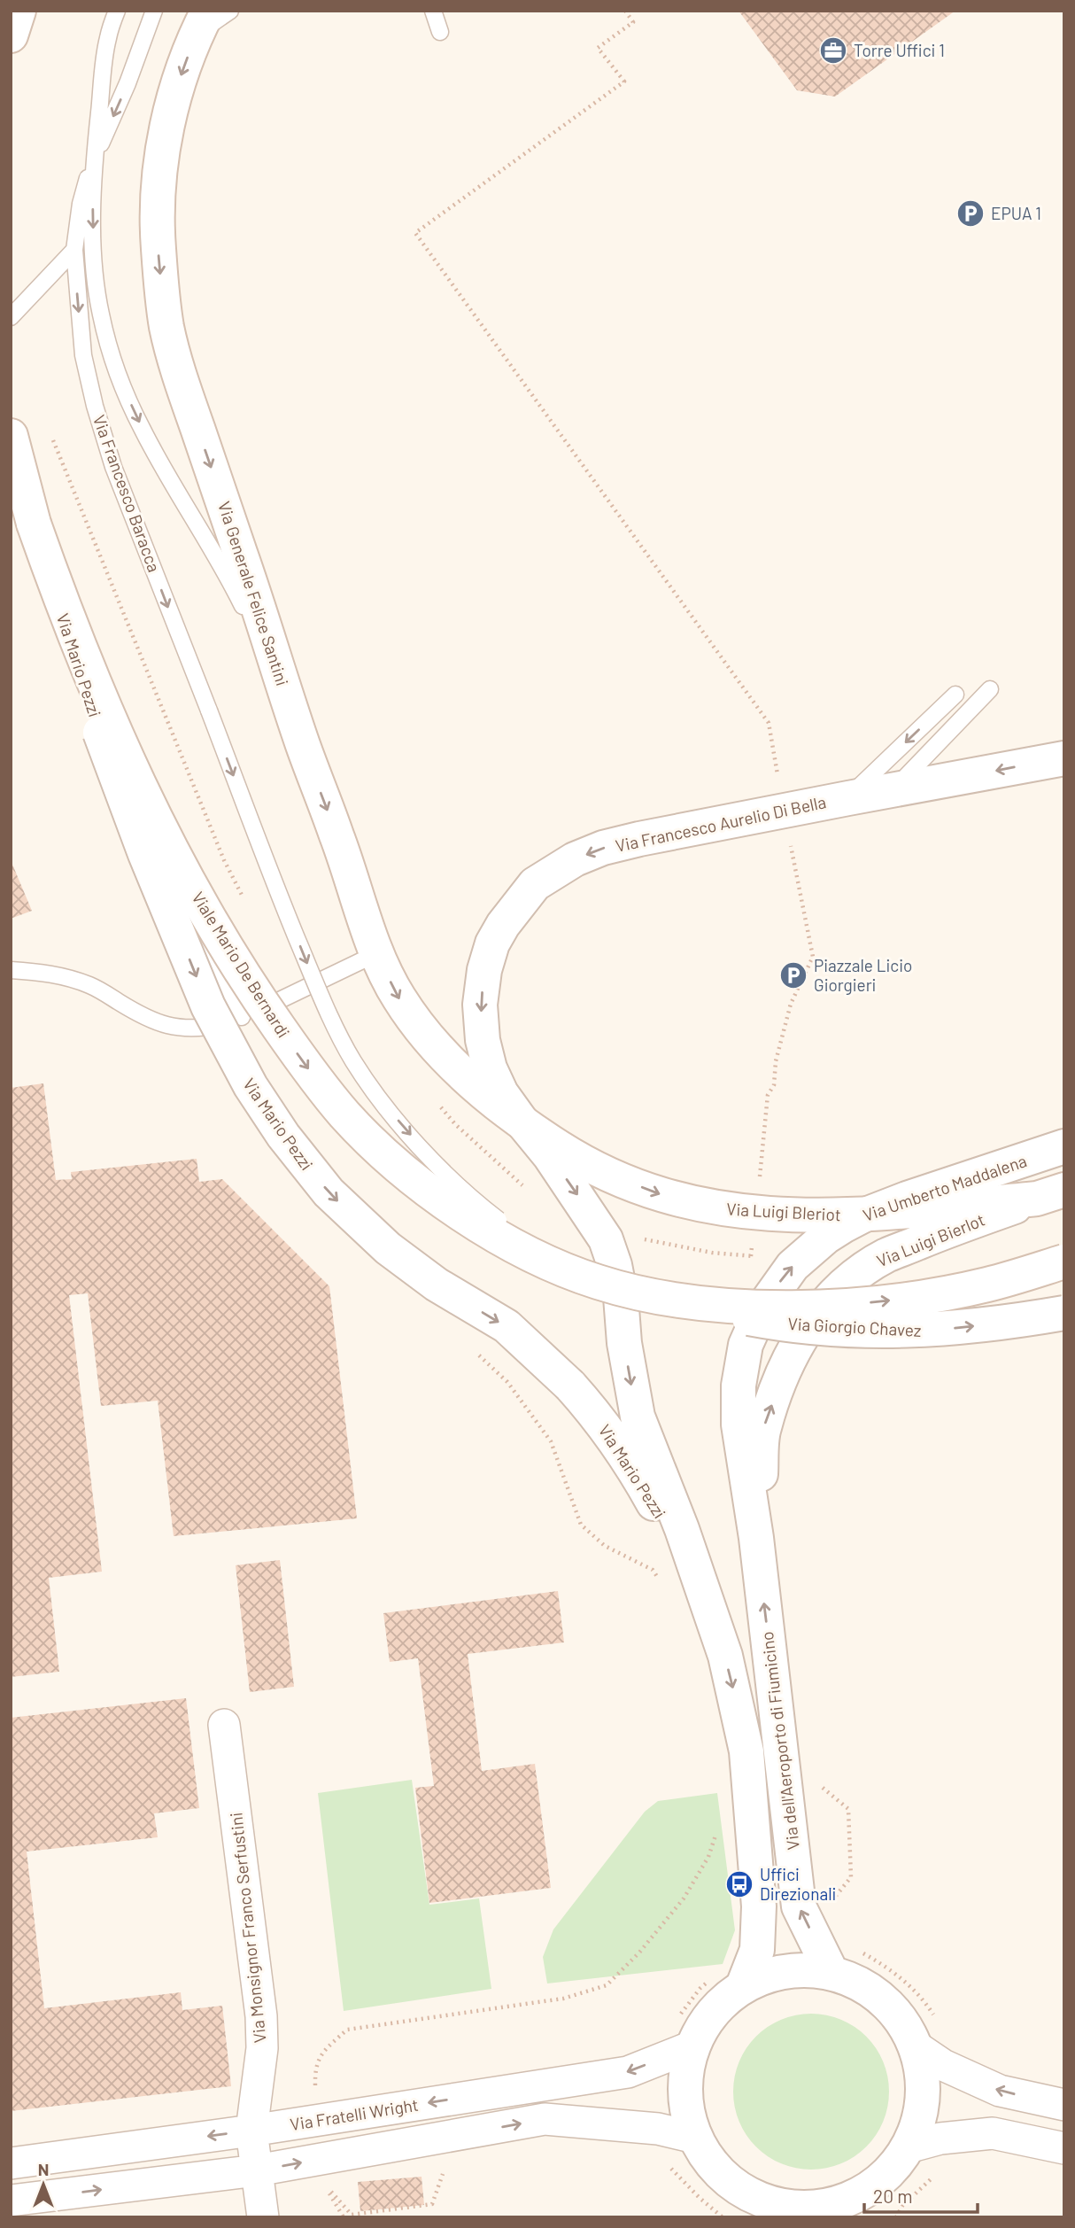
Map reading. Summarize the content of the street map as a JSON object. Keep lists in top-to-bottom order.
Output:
{
  "streets": {
    "street": [
      "Via Generale Felice Santini",
      "Via Mario Pezzi",
      "Via Francesco Aurelio Di Bella",
      "Viale Mario De Bernardi",
      "Via Umberto Maddalena",
      "Via Luigi Bleriot",
      "Via Luigi Bierlot",
      "Via Giorgio Chavez",
      "Via dell'Aeroporto di Fiumicino",
      "Via Monsignor Franco Serfustini",
      "Via Fratelli Wright"
    ],
    "lane": ["Via Francesco Baracca"]
  },
  "crossings": [
    ["Via Francesco Baracca", "Viale Mario De Bernardi"],
    ["Via Generale Felice Santini", "Via Francesco Aurelio Di Bella"],
    ["Via Generale Felice Santini", "Via Luigi Bleriot"],
    ["Via Mario Pezzi", "Via Francesco Aurelio Di Bella"],
    ["Via Mario Pezzi", "Viale Mario De Bernardi"],
    ["Via Mario Pezzi", "Via dell'Aeroporto di Fiumicino"],
    ["Via Francesco Aurelio Di Bella", "Via Luigi Bleriot"],
    ["Via Francesco Aurelio Di Bella", "Via dell'Aeroporto di Fiumicino"],
    ["Viale Mario De Bernardi", "Via Giorgio Chavez"],
    ["Via Umberto Maddalena", "Via Luigi Bleriot"],
    ["Via Umberto Maddalena", "Via Luigi Bierlot"],
    ["Via Umberto Maddalena", "Via dell'Aeroporto di Fiumicino"],
    ["Via Luigi Bleriot", "Via Luigi Bierlot"],
    ["Via Luigi Bierlot", "Via dell'Aeroporto di Fiumicino"],
    ["Via Monsignor Franco Serfustini", "Via Fratelli Wright"]
  ],
  "one_way": [
    "Via Generale Felice Santini",
    "Via Mario Pezzi",
    "Viale Mario De Bernardi",
    "Via Umberto Maddalena",
    "Via Luigi Bleriot",
    "Via Luigi Bierlot"
  ],
  "places": {
    "office": ["Torre Uffici 1"],
    "parking": ["EPUA 1", "Piazzale Licio Giorgieri"],
    "bus stop": ["Uffici Direzionali"]
  },
  "scale_bar": "20 m",
  "north": "top"
}
